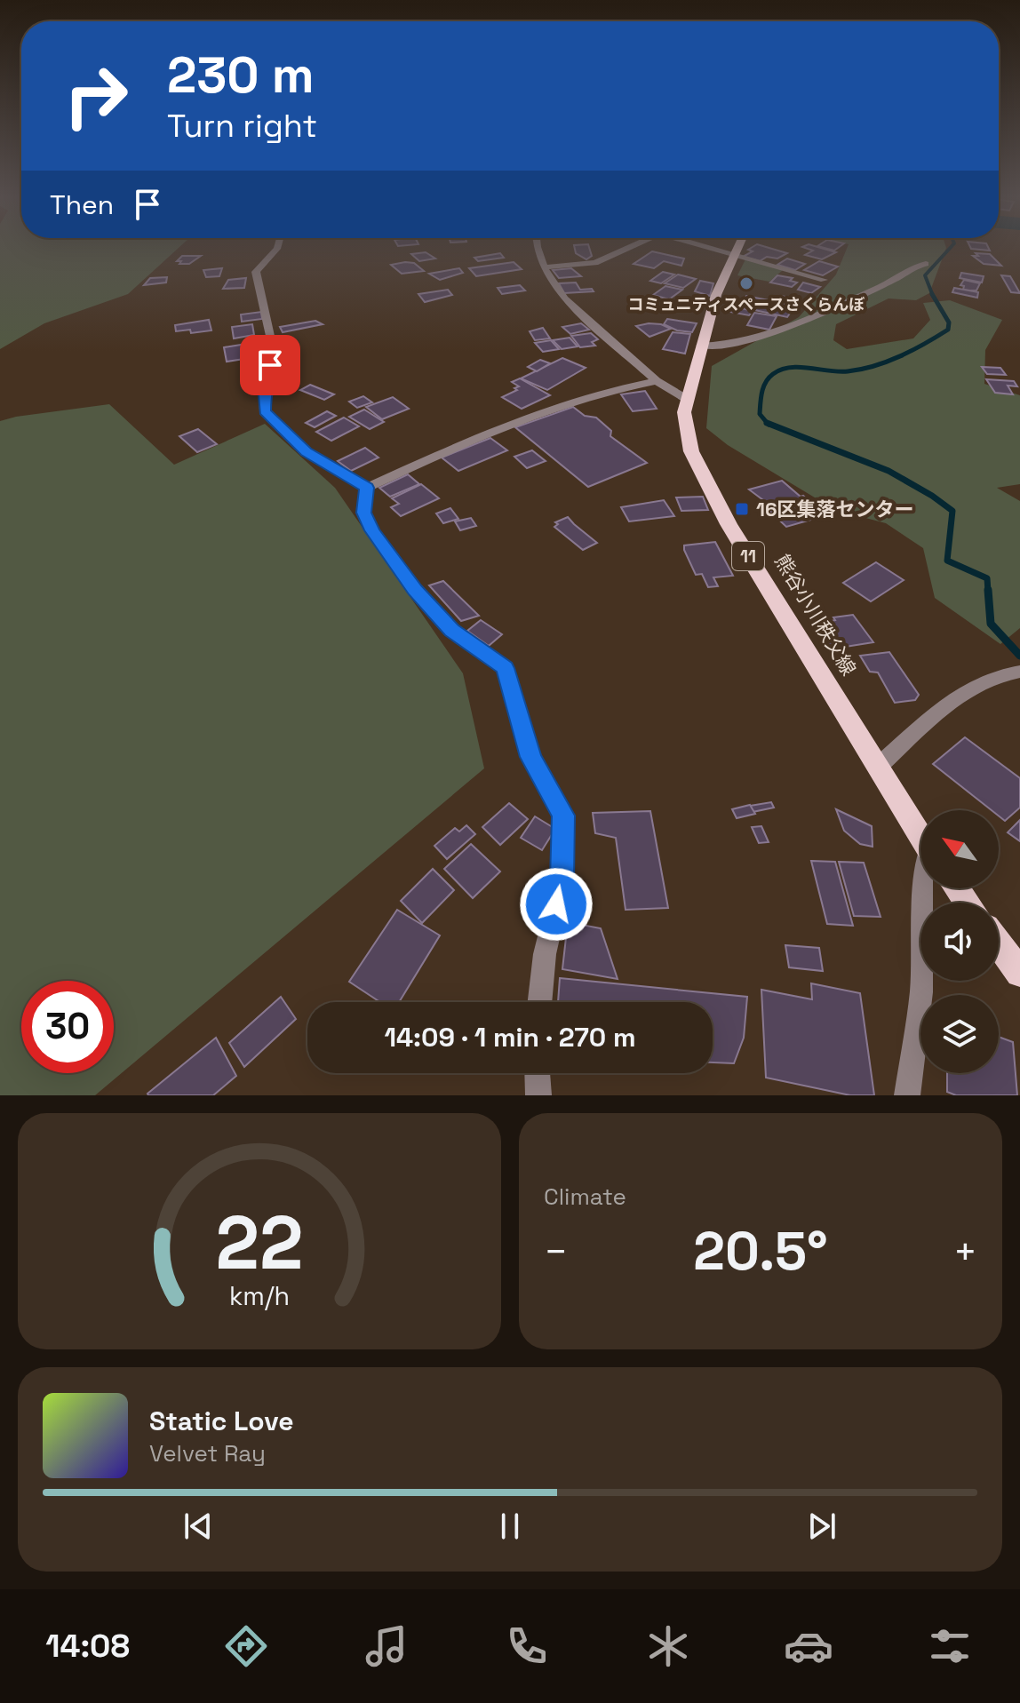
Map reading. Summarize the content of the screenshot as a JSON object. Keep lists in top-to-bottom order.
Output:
{
  "streets": {
    "main road": ["11", "熊谷小川秩父線"]
  },
  "places": {
    "other": ["コミュニティスペースさくらんぼ"],
    "transit": ["16区集落センター"]
  },
  "north": "top left",
  "page": {
    "turn": ["230 m", "Turn right"],
    "then": "Then",
    "limit": "30",
    "trip": "14:09 · 1 min · 270 m",
    "tile": "Climate",
    "heat": ["−", "20.5°", "+"],
    "song": ["Static Love", "Velvet Ray"],
    "tabs": "14:08",
    "gauge": ["22", "km/h"]
  }
}
